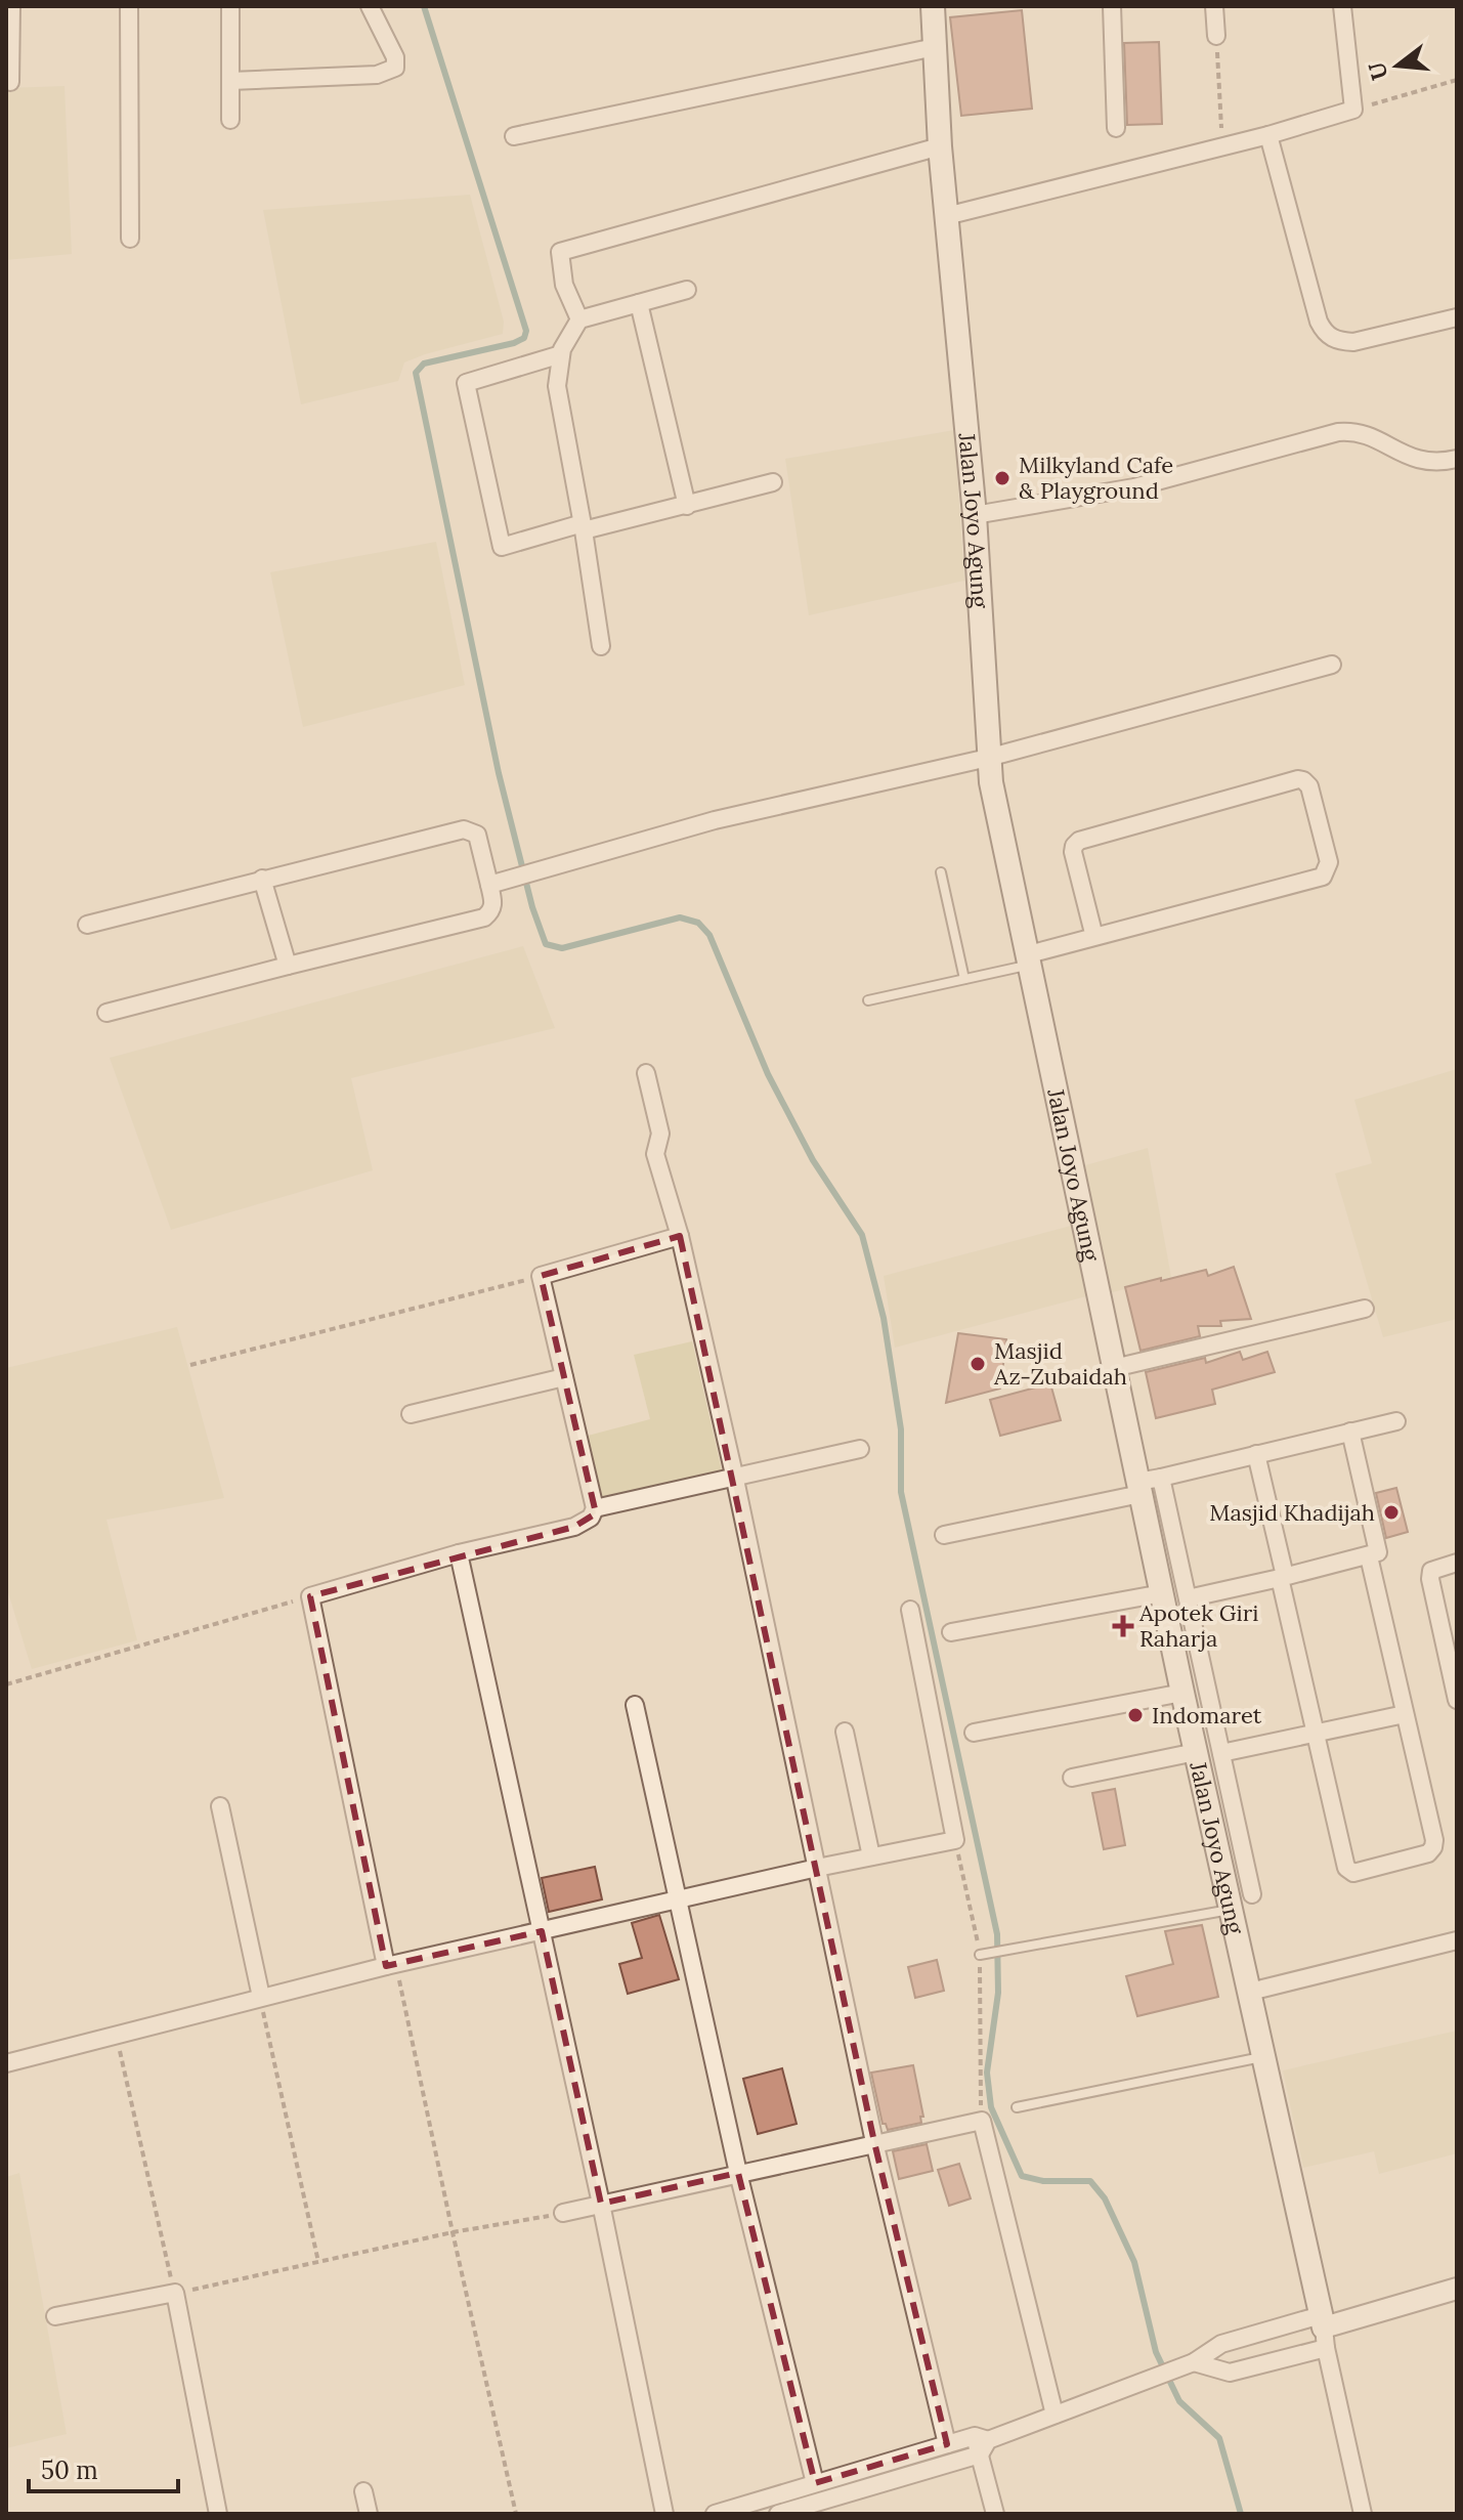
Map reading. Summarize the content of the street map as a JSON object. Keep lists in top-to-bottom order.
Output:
{
  "streets": {
    "main road": ["Jalan Joyo Agung"]
  },
  "places": {
    "other": [
      "Milkyland Cafe & Playground",
      "Masjid Az-Zubaidah",
      "Masjid Khadijah",
      "Indomaret"
    ],
    "health": ["Apotek Giri Raharja"]
  },
  "scale_bar": "50 m",
  "north": "left"
}
